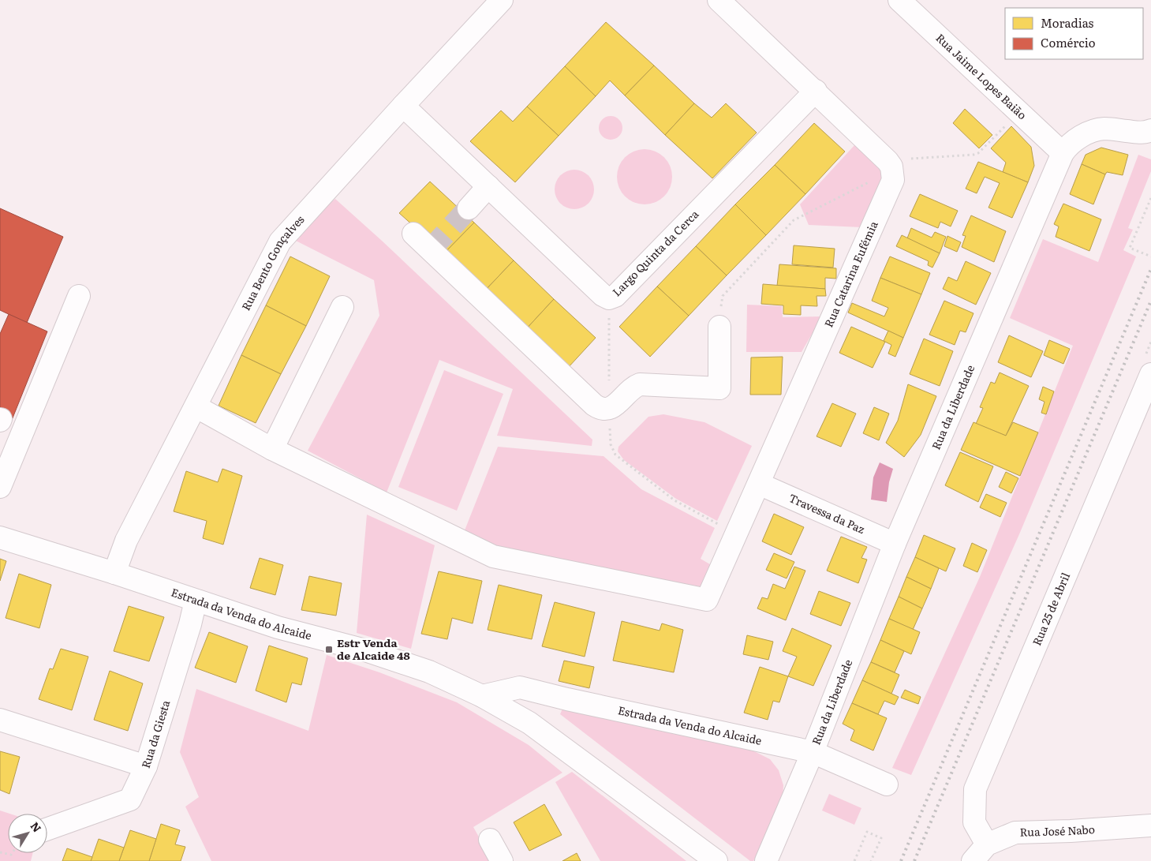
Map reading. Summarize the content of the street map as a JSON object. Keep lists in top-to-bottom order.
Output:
{
  "streets": {
    "street": [
      "Rua Jaime Lopes Baião",
      "Largo Quinta da Cerca",
      "Rua Bento Gonçalves",
      "Rua Catarina Eufémia",
      "Rua da Liberdade",
      "Travessa da Paz",
      "Rua 25 de Abril",
      "Estrada da Venda do Alcaide",
      "Rua da Giesta",
      "Rua José Nabo"
    ]
  },
  "crossings": [
    ["Rua Jaime Lopes Baião", "Rua da Liberdade"],
    ["Largo Quinta da Cerca", "Rua Bento Gonçalves"],
    ["Rua Bento Gonçalves", "Estrada da Venda do Alcaide"],
    ["Rua Catarina Eufémia", "Travessa da Paz"],
    ["Rua da Liberdade", "Travessa da Paz"],
    ["Rua da Liberdade", "Estrada da Venda do Alcaide"],
    ["Rua 25 de Abril", "Rua José Nabo"],
    ["Estrada da Venda do Alcaide", "Rua da Giesta"]
  ],
  "places": {
    "transit": ["Estr Venda de Alcaide 48"]
  },
  "legend": ["Moradias", "Comércio"],
  "north": "top right"
}
